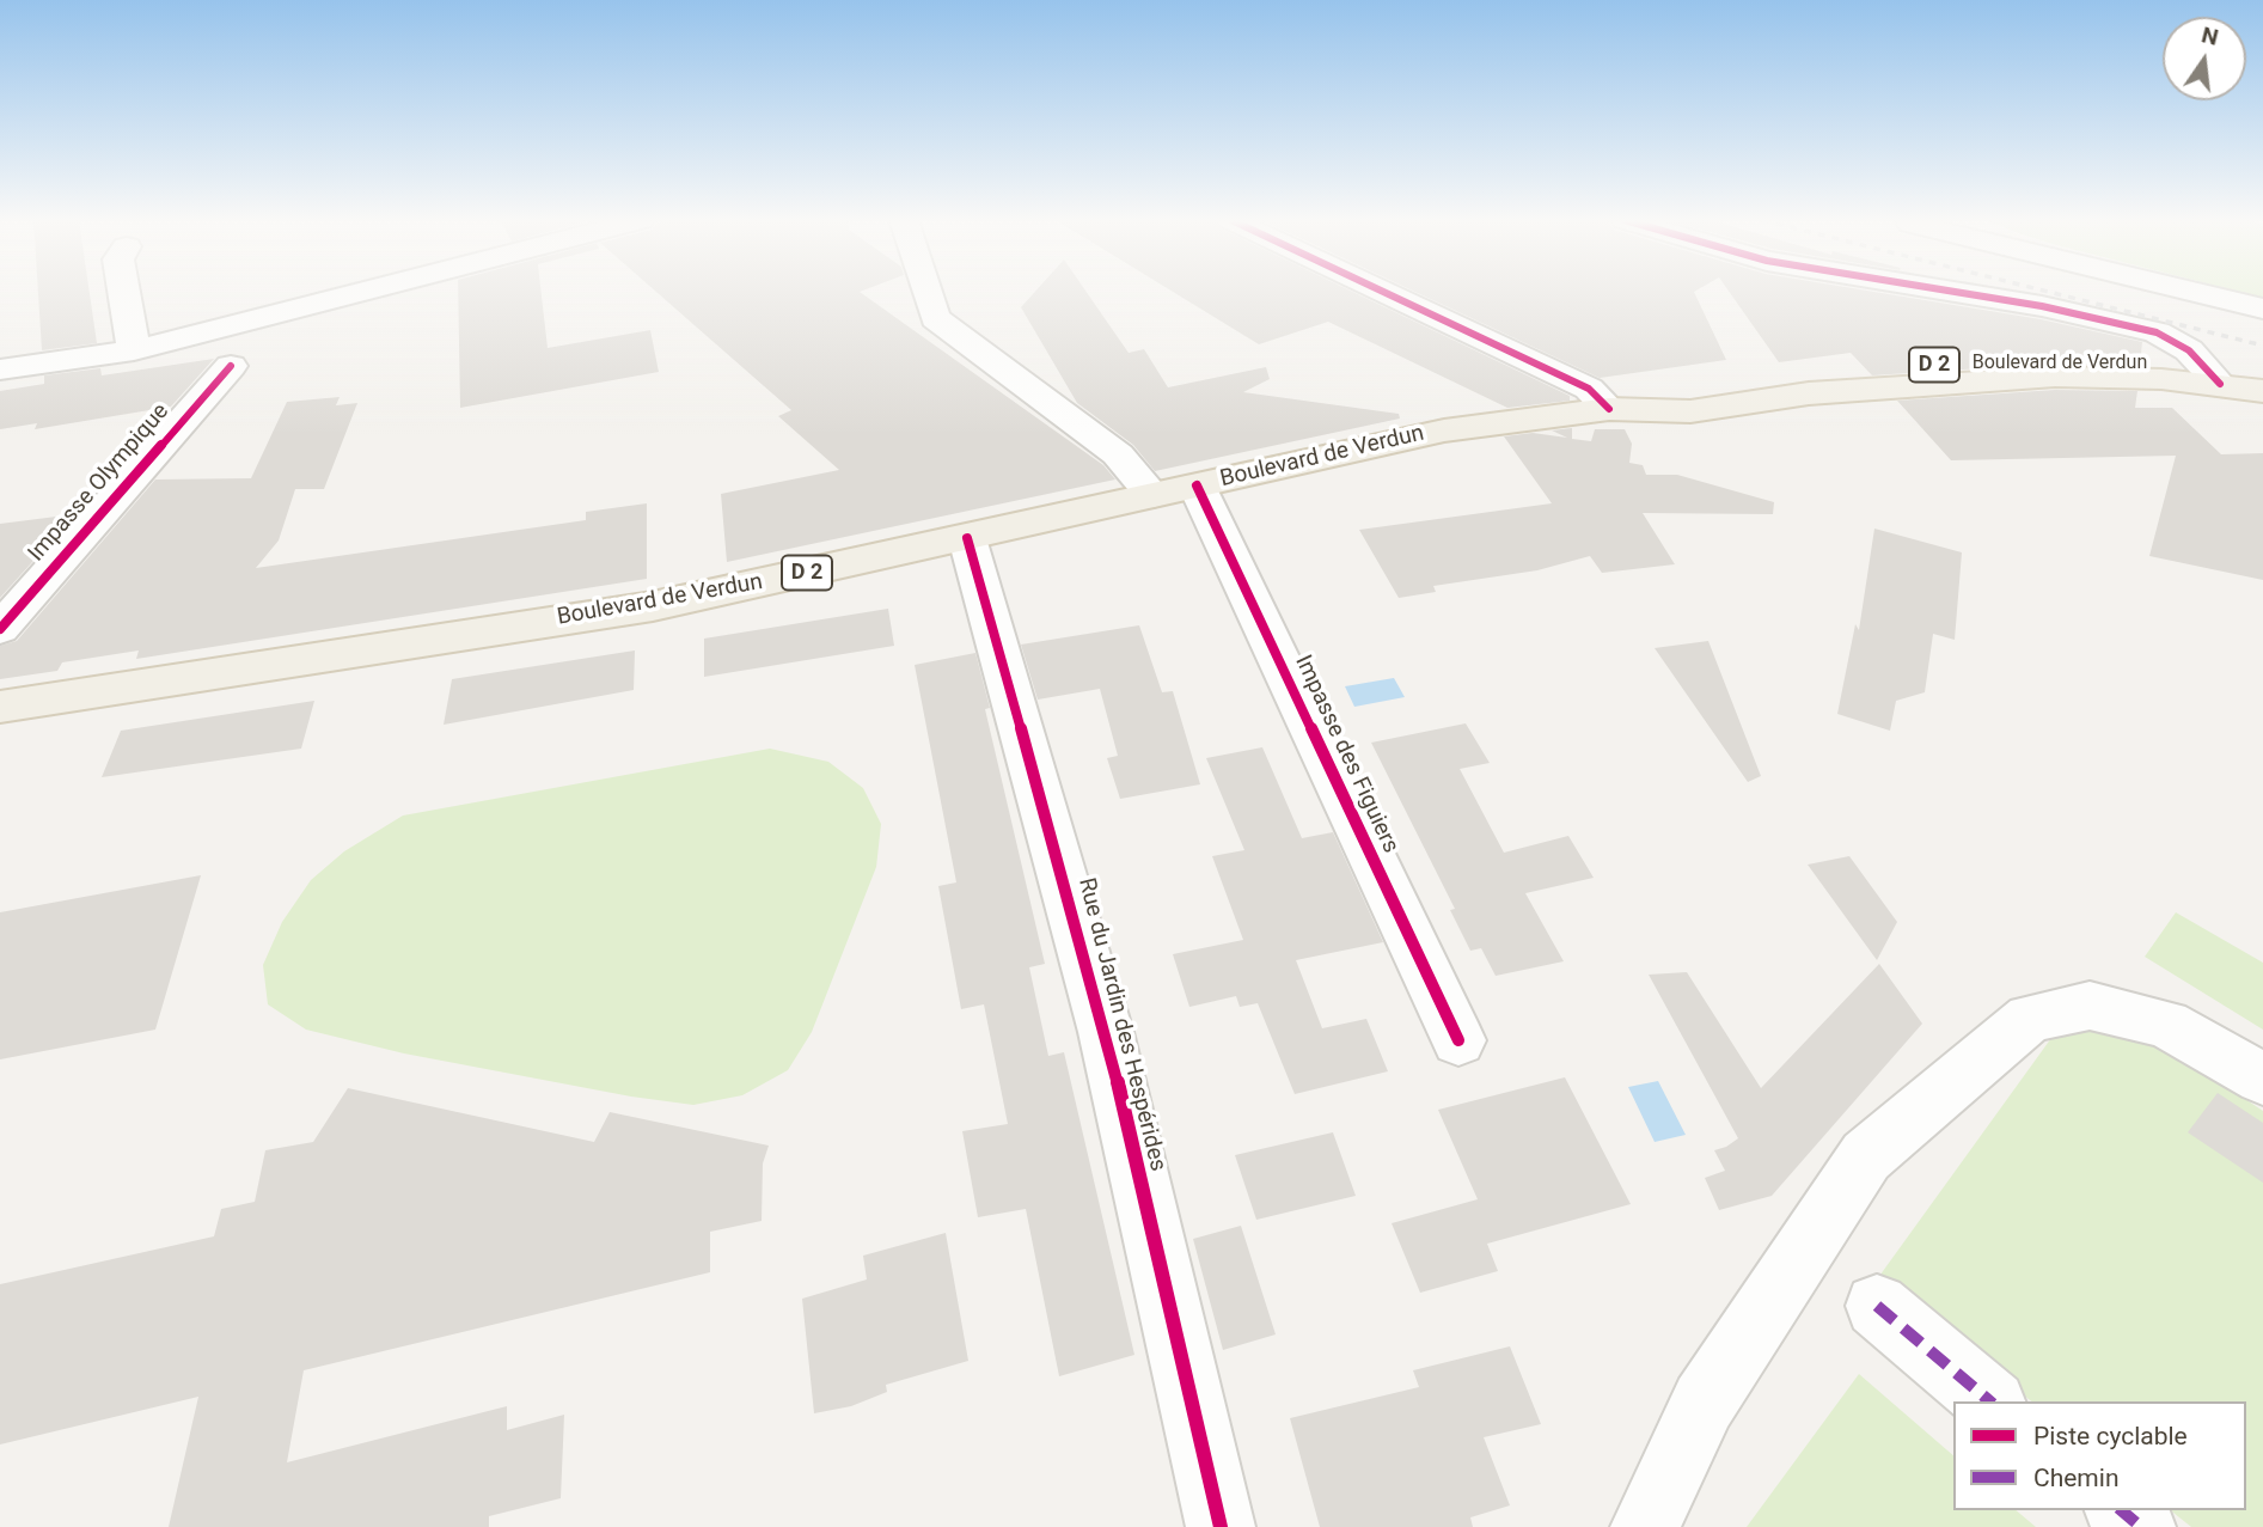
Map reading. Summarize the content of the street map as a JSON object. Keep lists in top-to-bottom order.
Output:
{
  "streets": {
    "main road": ["Boulevard de Verdun", "D 2"],
    "street": ["Impasse Olympique", "Impasse des Figuiers", "Rue du Jardin des Hespérides"]
  },
  "crossings": [
    ["Boulevard de Verdun", "Impasse des Figuiers"],
    ["Boulevard de Verdun", "Rue du Jardin des Hespérides"]
  ],
  "legend": ["Piste cyclable", "Chemin"],
  "north": "top"
}
